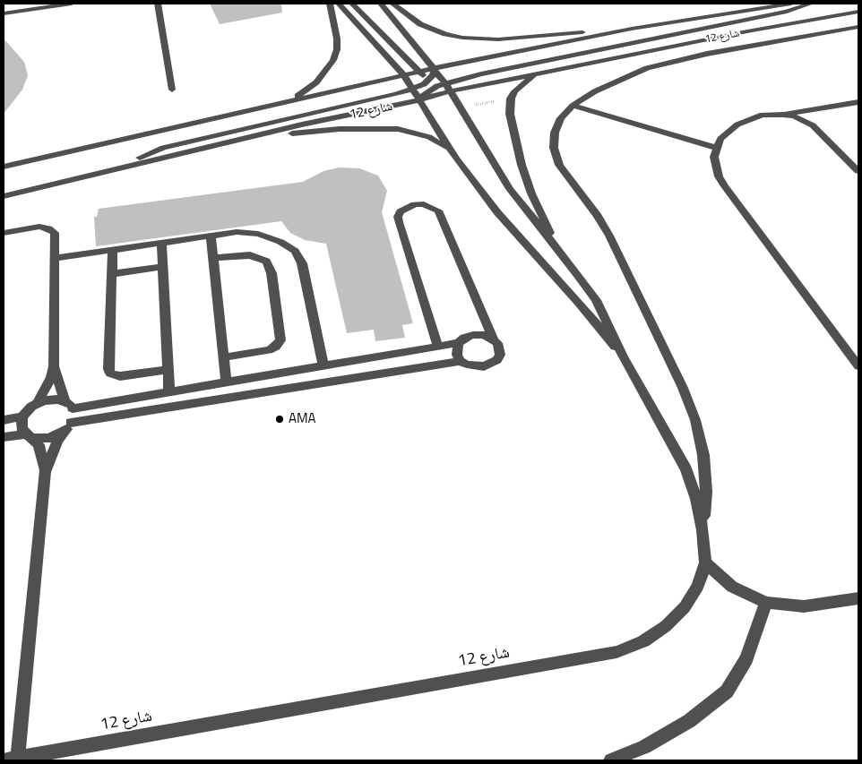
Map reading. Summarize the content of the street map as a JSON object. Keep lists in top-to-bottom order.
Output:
{
  "streets": {
    "street": ["شارع 12"]
  },
  "places": ["AMA"]
}
